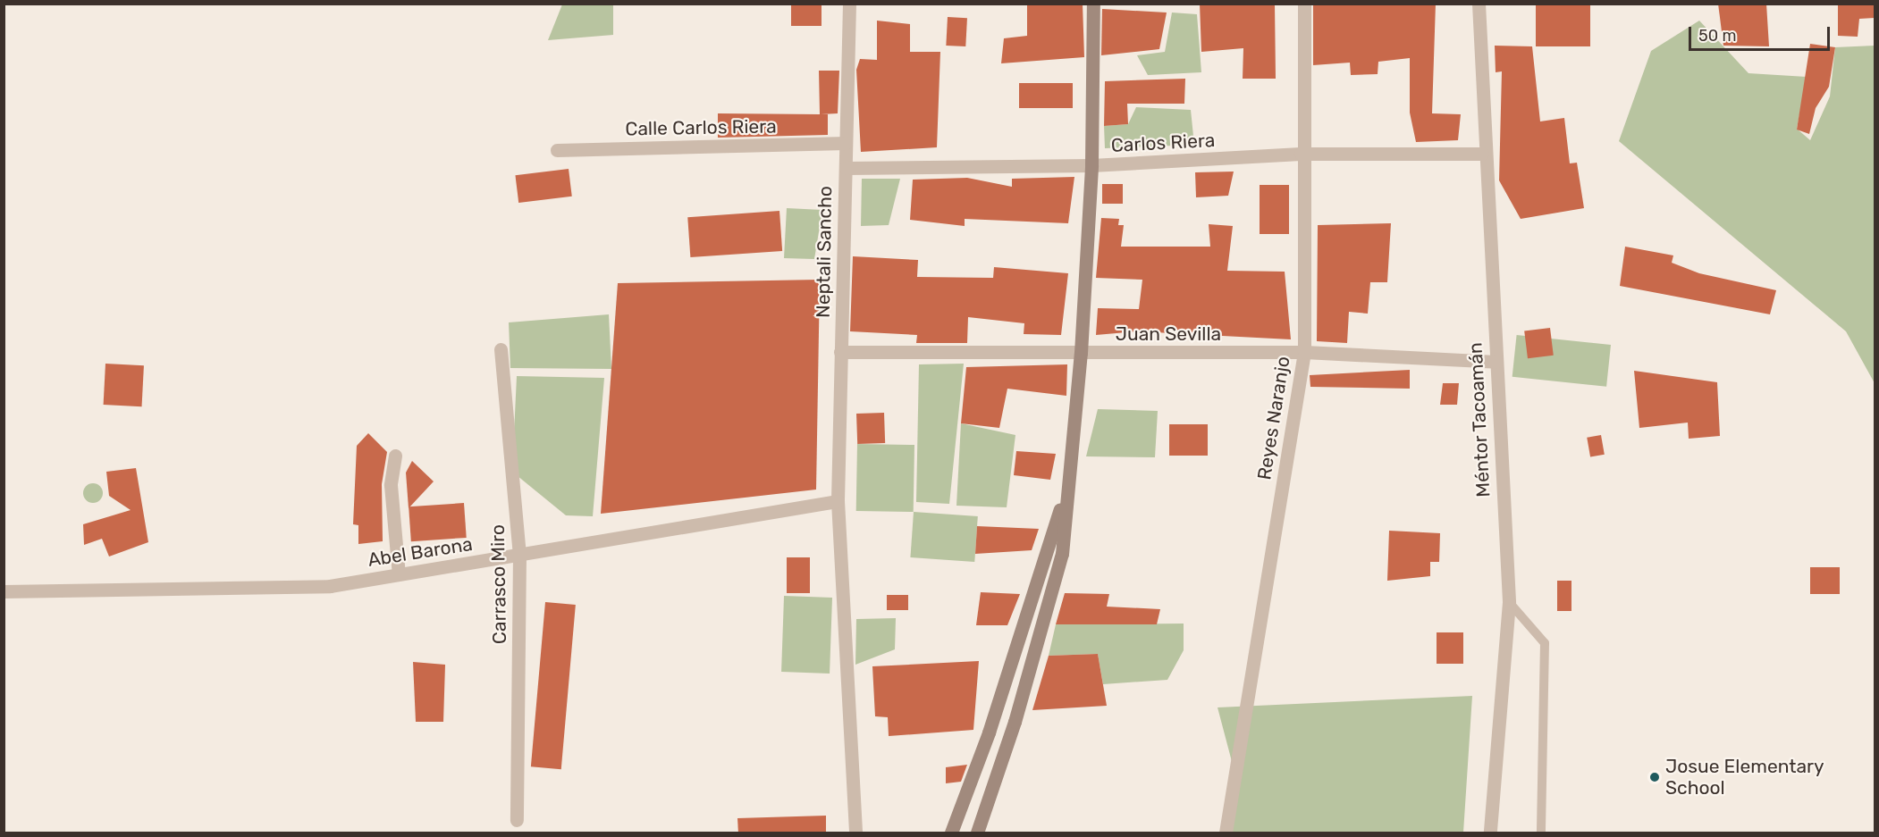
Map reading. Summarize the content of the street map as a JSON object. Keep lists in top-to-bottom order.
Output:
{
  "streets": {
    "street": [
      "Calle Carlos Riera",
      "Carlos Riera",
      "Neptali Sancho",
      "Juan Sevilla",
      "Reyes Naranjo",
      "Méntor Tacoamán",
      "Abel Barona",
      "Carrasco Miro"
    ]
  },
  "crossings": [
    ["Calle Carlos Riera", "Neptali Sancho"],
    ["Carlos Riera", "Neptali Sancho"],
    ["Carlos Riera", "Reyes Naranjo"],
    ["Carlos Riera", "Méntor Tacoamán"],
    ["Neptali Sancho", "Juan Sevilla"],
    ["Neptali Sancho", "Abel Barona"],
    ["Juan Sevilla", "Reyes Naranjo"],
    ["Juan Sevilla", "Méntor Tacoamán"],
    ["Abel Barona", "Carrasco Miro"]
  ],
  "places": ["Josue Elementary School"],
  "scale_bar": "50 m"
}
